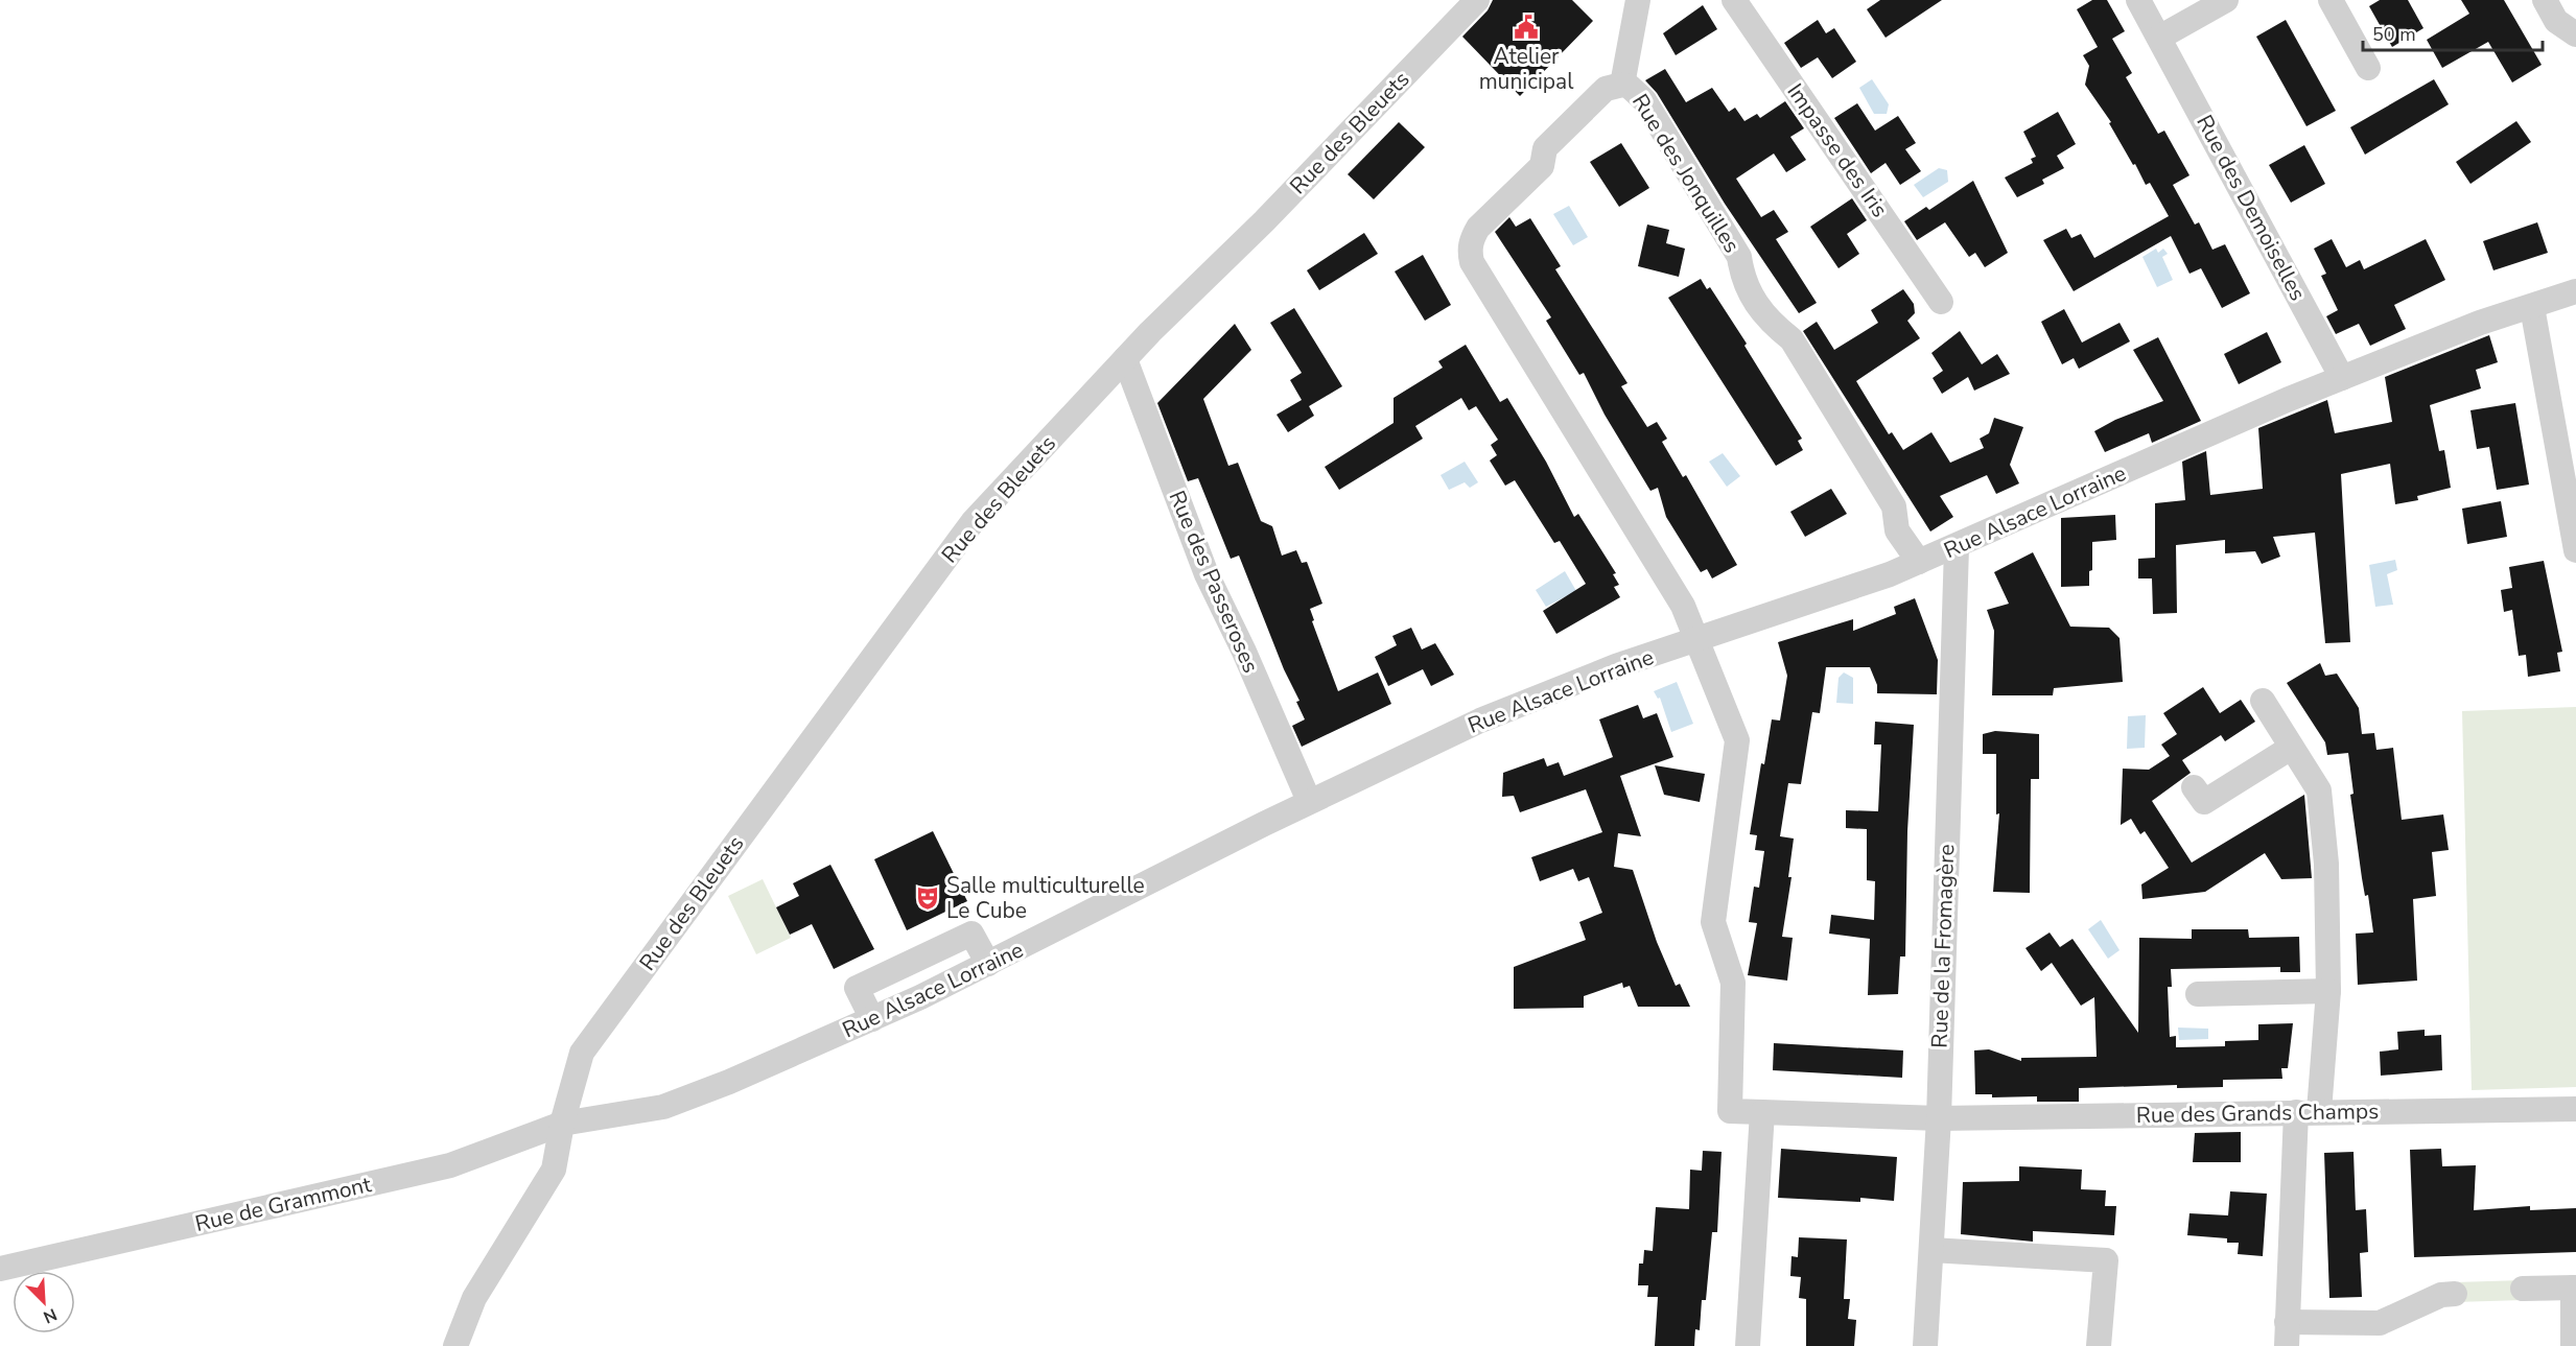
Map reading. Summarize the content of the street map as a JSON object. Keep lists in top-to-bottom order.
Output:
{
  "streets": {
    "street": [
      "Rue des Bleuets",
      "Impasse des Iris",
      "Rue des Jonquilles",
      "Rue des Demoiselles",
      "Rue Alsace Lorraine",
      "Rue des Passeroses",
      "Rue de la Fromagère",
      "Rue des Grands Champs",
      "Rue de Grammont"
    ]
  },
  "crossings": [
    ["Rue des Bleuets", "Rue Alsace Lorraine"],
    ["Rue des Bleuets", "Rue des Passeroses"],
    ["Rue des Bleuets", "Rue de Grammont"],
    ["Rue des Jonquilles", "Rue Alsace Lorraine"],
    ["Rue des Jonquilles", "Rue des Grands Champs"],
    ["Rue des Demoiselles", "Rue Alsace Lorraine"],
    ["Rue Alsace Lorraine", "Rue des Passeroses"],
    ["Rue Alsace Lorraine", "Rue de la Fromagère"],
    ["Rue Alsace Lorraine", "Rue des Grands Champs"],
    ["Rue Alsace Lorraine", "Rue de Grammont"],
    ["Rue de la Fromagère", "Rue des Grands Champs"]
  ],
  "places": {
    "public building": ["Atelier municipal"],
    "theatre": ["Salle multiculturelle Le Cube"]
  },
  "scale_bar": "50 m",
  "north": "bottom right"
}
